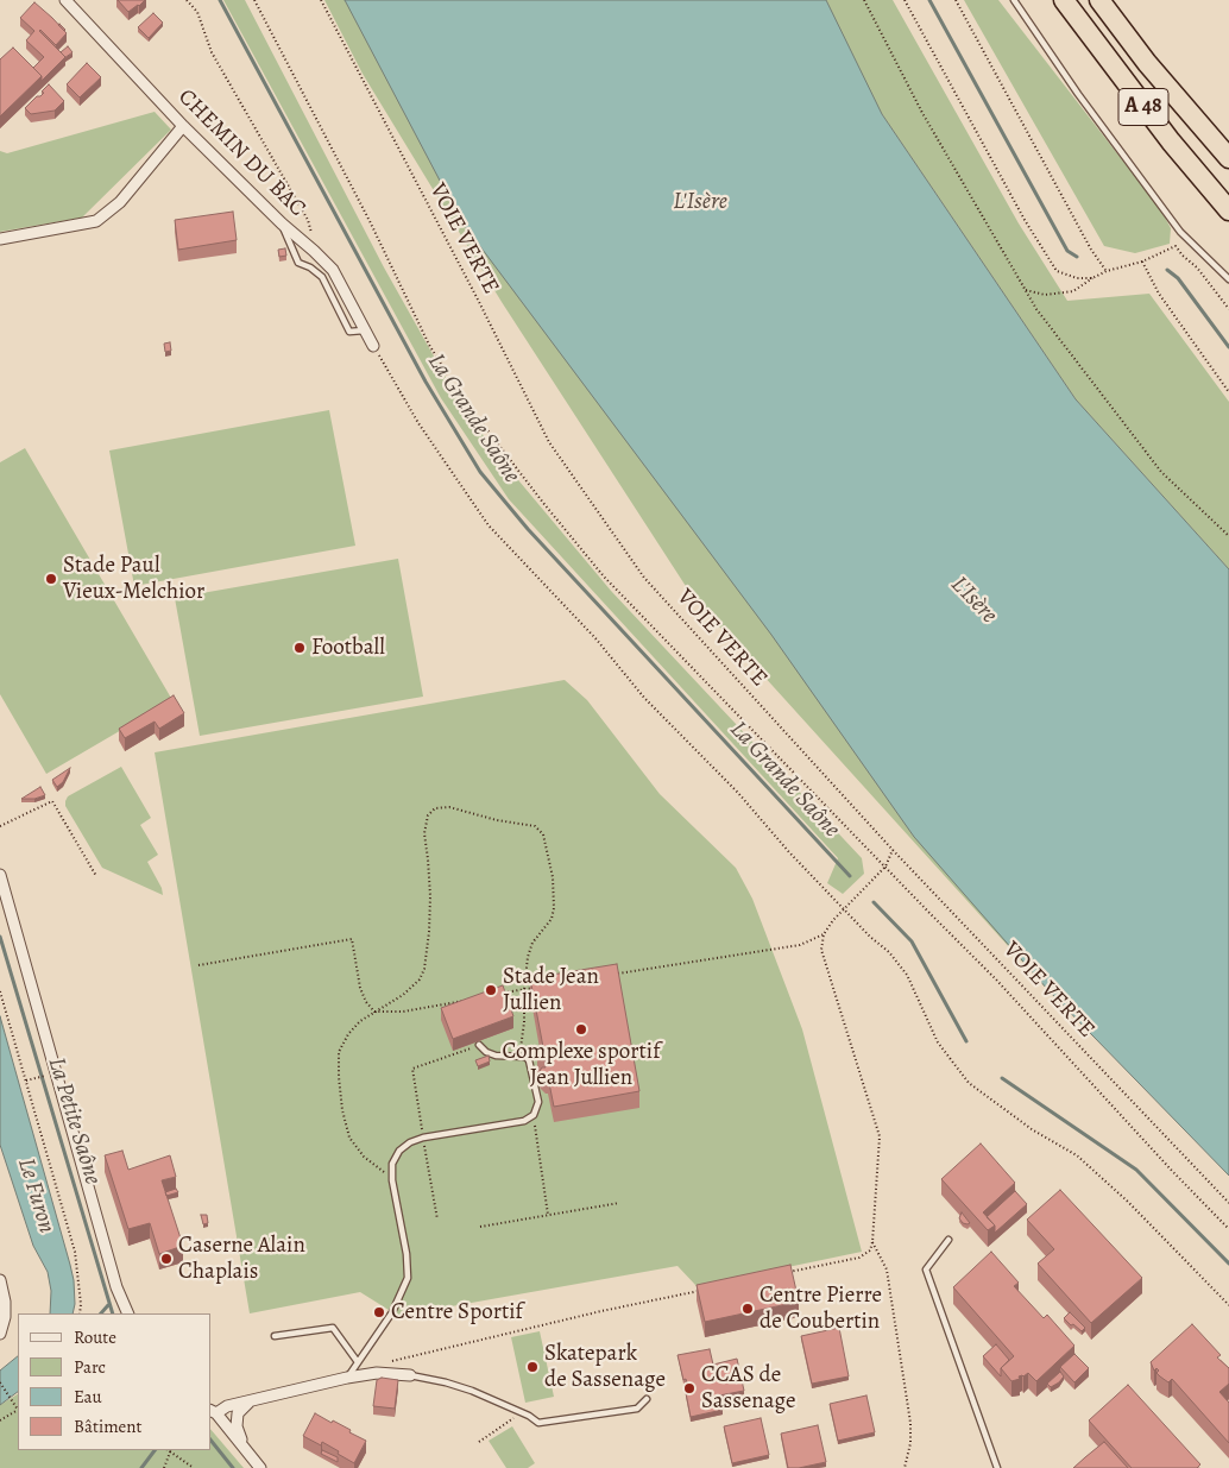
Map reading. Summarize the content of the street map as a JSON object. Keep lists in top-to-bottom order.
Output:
{
  "streets": {
    "highway": ["A 48"],
    "street": ["CHEMIN DU BAC"],
    "path": ["VOIE VERTE"]
  },
  "water": [
    "L'Isère",
    "La Grande Saône",
    "La Petite Saône",
    "Le Furon"
  ],
  "places": [
    "Stade Paul Vieux-Melchior",
    "Football",
    "Stade Jean Jullien",
    "Complexe sportif Jean Jullien",
    "Caserne Alain Chaplais",
    "Centre Pierre de Coubertin",
    "Centre Sportif",
    "Skatepark de Sassenage",
    "CCAS de Sassenage"
  ],
  "legend": [
    "Route",
    "Parc",
    "Eau",
    "Bâtiment"
  ]
}
